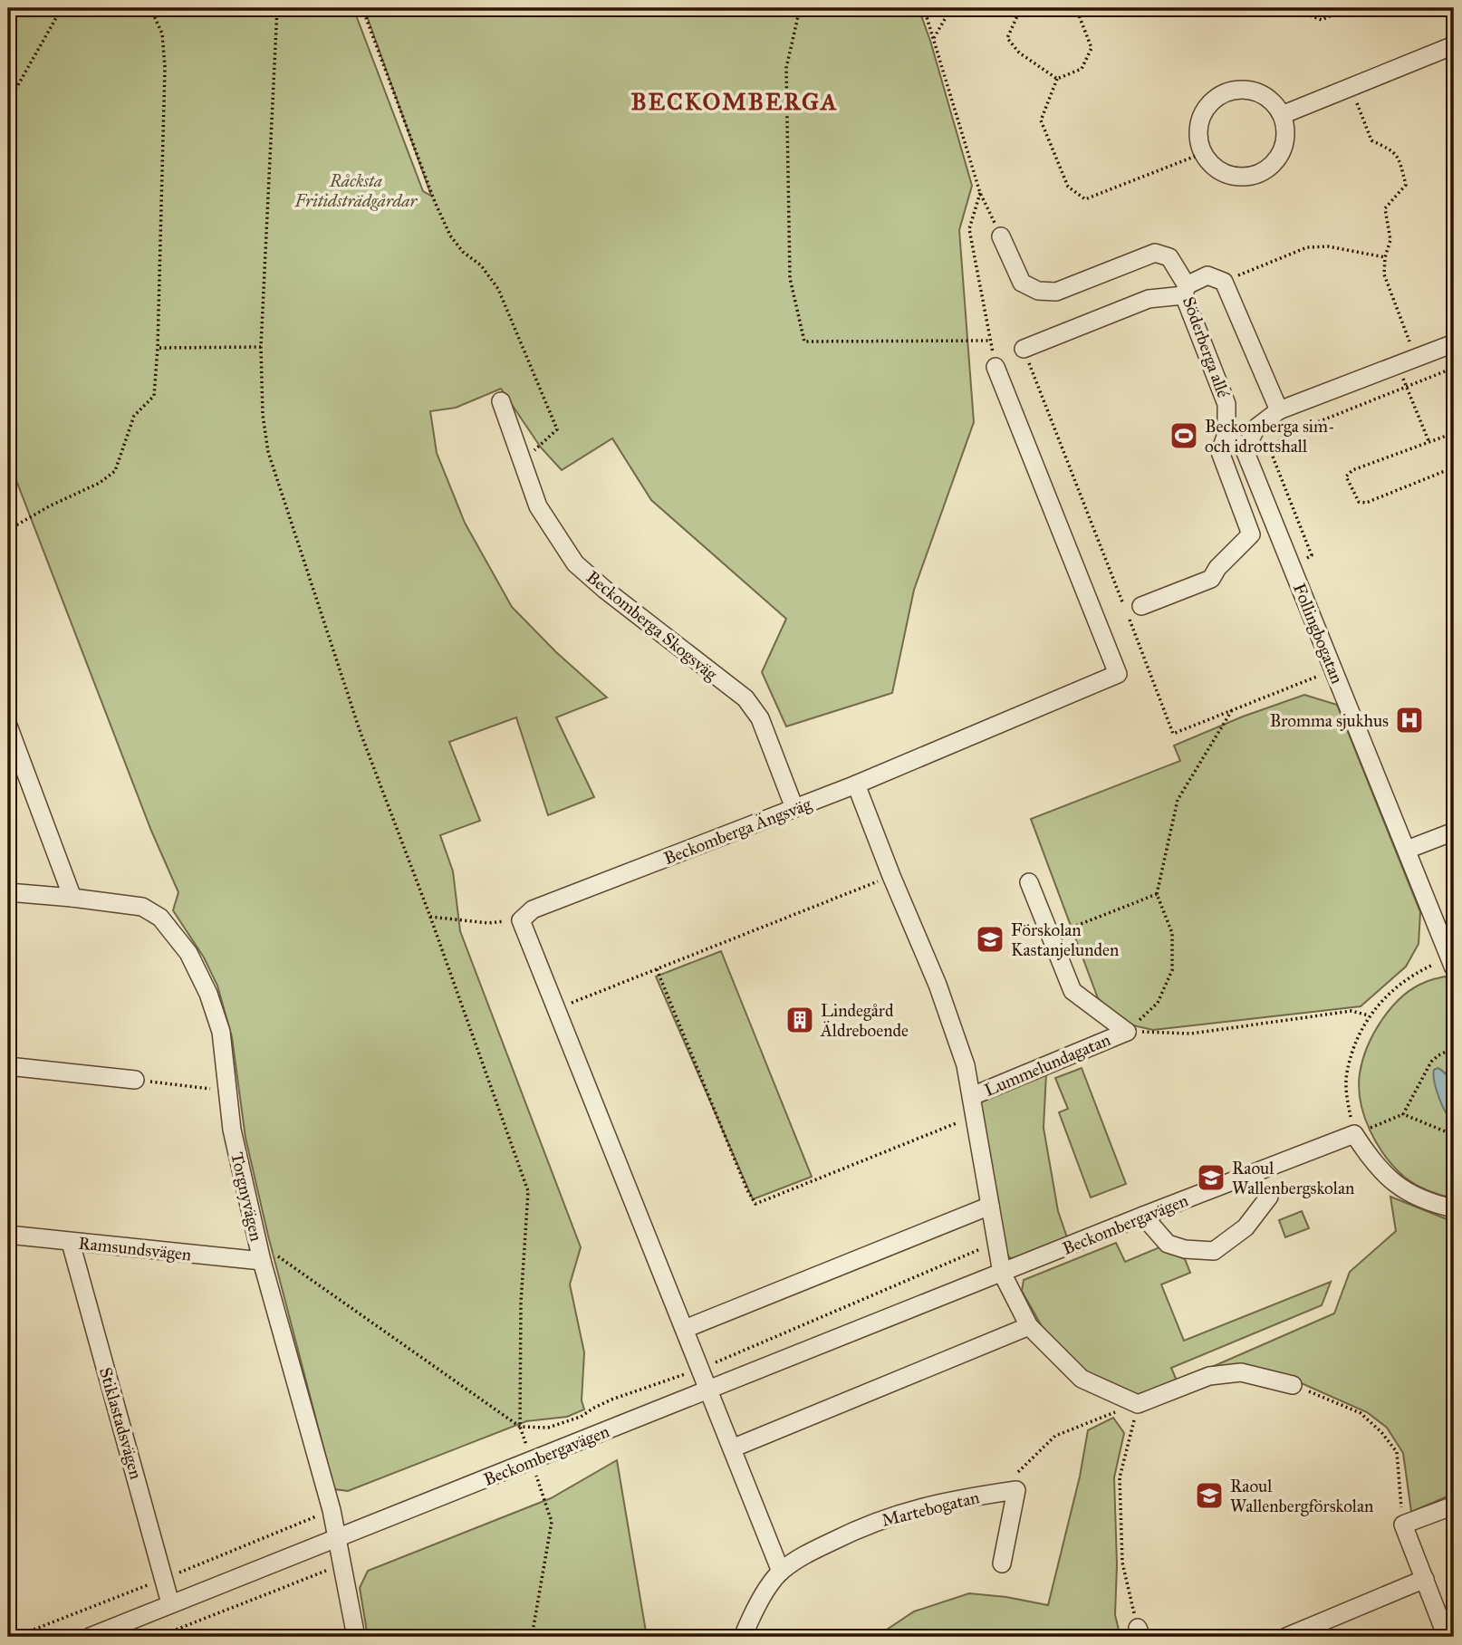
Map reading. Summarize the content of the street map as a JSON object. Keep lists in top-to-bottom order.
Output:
{
  "streets": {
    "street": [
      "Söderberga allé",
      "Beckomberga Skogsväg",
      "Follingbogatan",
      "Beckomberga Ängsväg",
      "Lummelundagatan",
      "Torgnyvägen",
      "Beckombergavägen",
      "Ramsundsvägen",
      "Stiklastadsvägen",
      "Martebogatan"
    ]
  },
  "crossings": [
    ["Beckomberga Skogsväg", "Beckomberga Ängsväg"],
    ["Beckomberga Ängsväg", "Lummelundagatan"],
    ["Lummelundagatan", "Beckombergavägen"],
    ["Torgnyvägen", "Beckombergavägen"],
    ["Torgnyvägen", "Ramsundsvägen"],
    ["Beckombergavägen", "Stiklastadsvägen"],
    ["Ramsundsvägen", "Stiklastadsvägen"]
  ],
  "districts": ["BECKOMBERGA"],
  "parks": ["Råcksta Fritidsträdgårdar"],
  "places": {
    "sports": ["Beckomberga sim- och idrottshall"],
    "hospital": ["Bromma sjukhus"],
    "school or university": ["Förskolan Kastanjelunden", "Raoul Wallenbergskolan", "Raoul Wallenbergförskolan"],
    "building": ["Lindegård Äldreboende"]
  }
}
